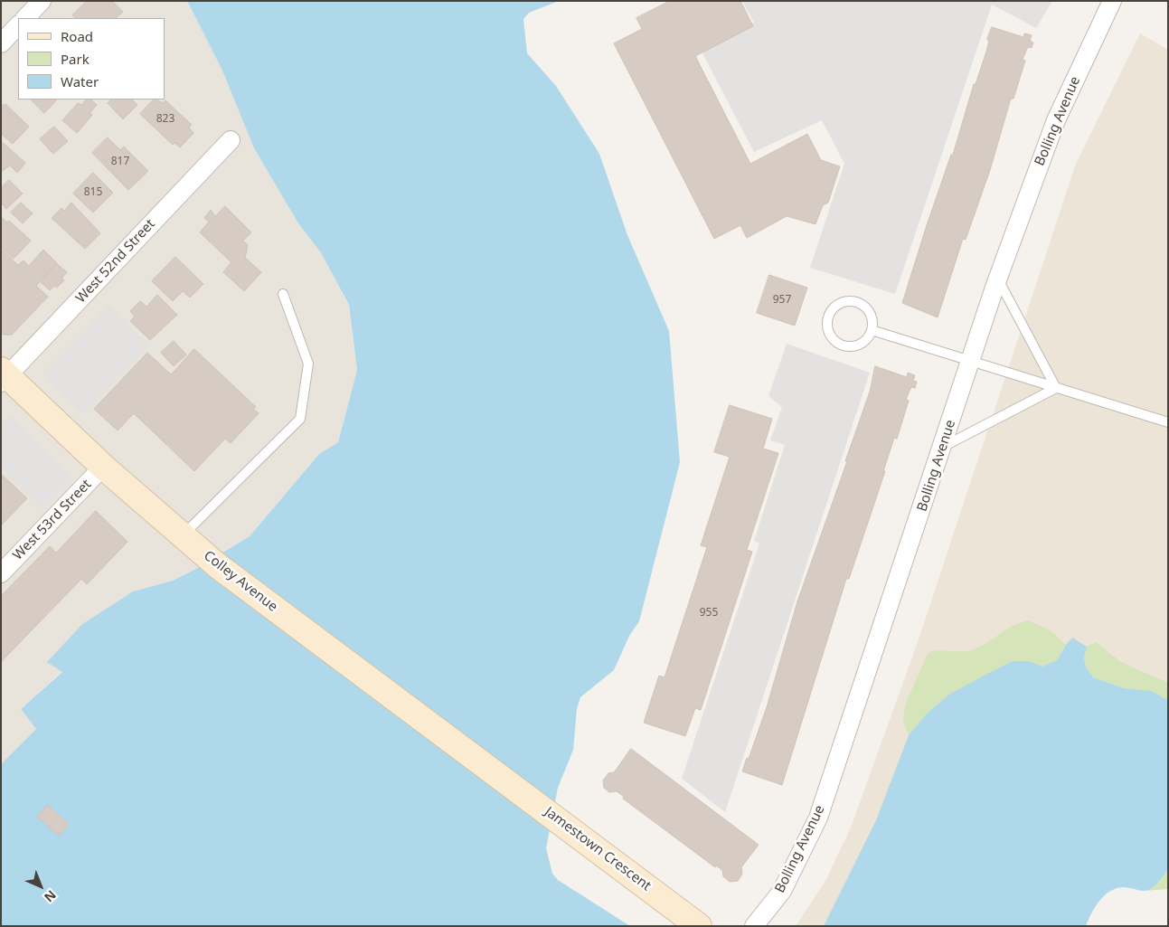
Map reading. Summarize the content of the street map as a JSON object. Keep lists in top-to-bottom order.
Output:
{
  "streets": {
    "main road": ["Colley Avenue", "Jamestown Crescent"],
    "street": ["Bolling Avenue", "West 52nd Street", "West 53rd Street"]
  },
  "crossings": [
    ["West 52nd Street", "Colley Avenue"],
    ["West 53rd Street", "Colley Avenue"],
    ["Colley Avenue", "Jamestown Crescent"]
  ],
  "house_numbers": [
    "823",
    "817",
    "815",
    "957",
    "955"
  ],
  "legend": ["Road", "Park", "Water"],
  "north": "bottom right"
}
